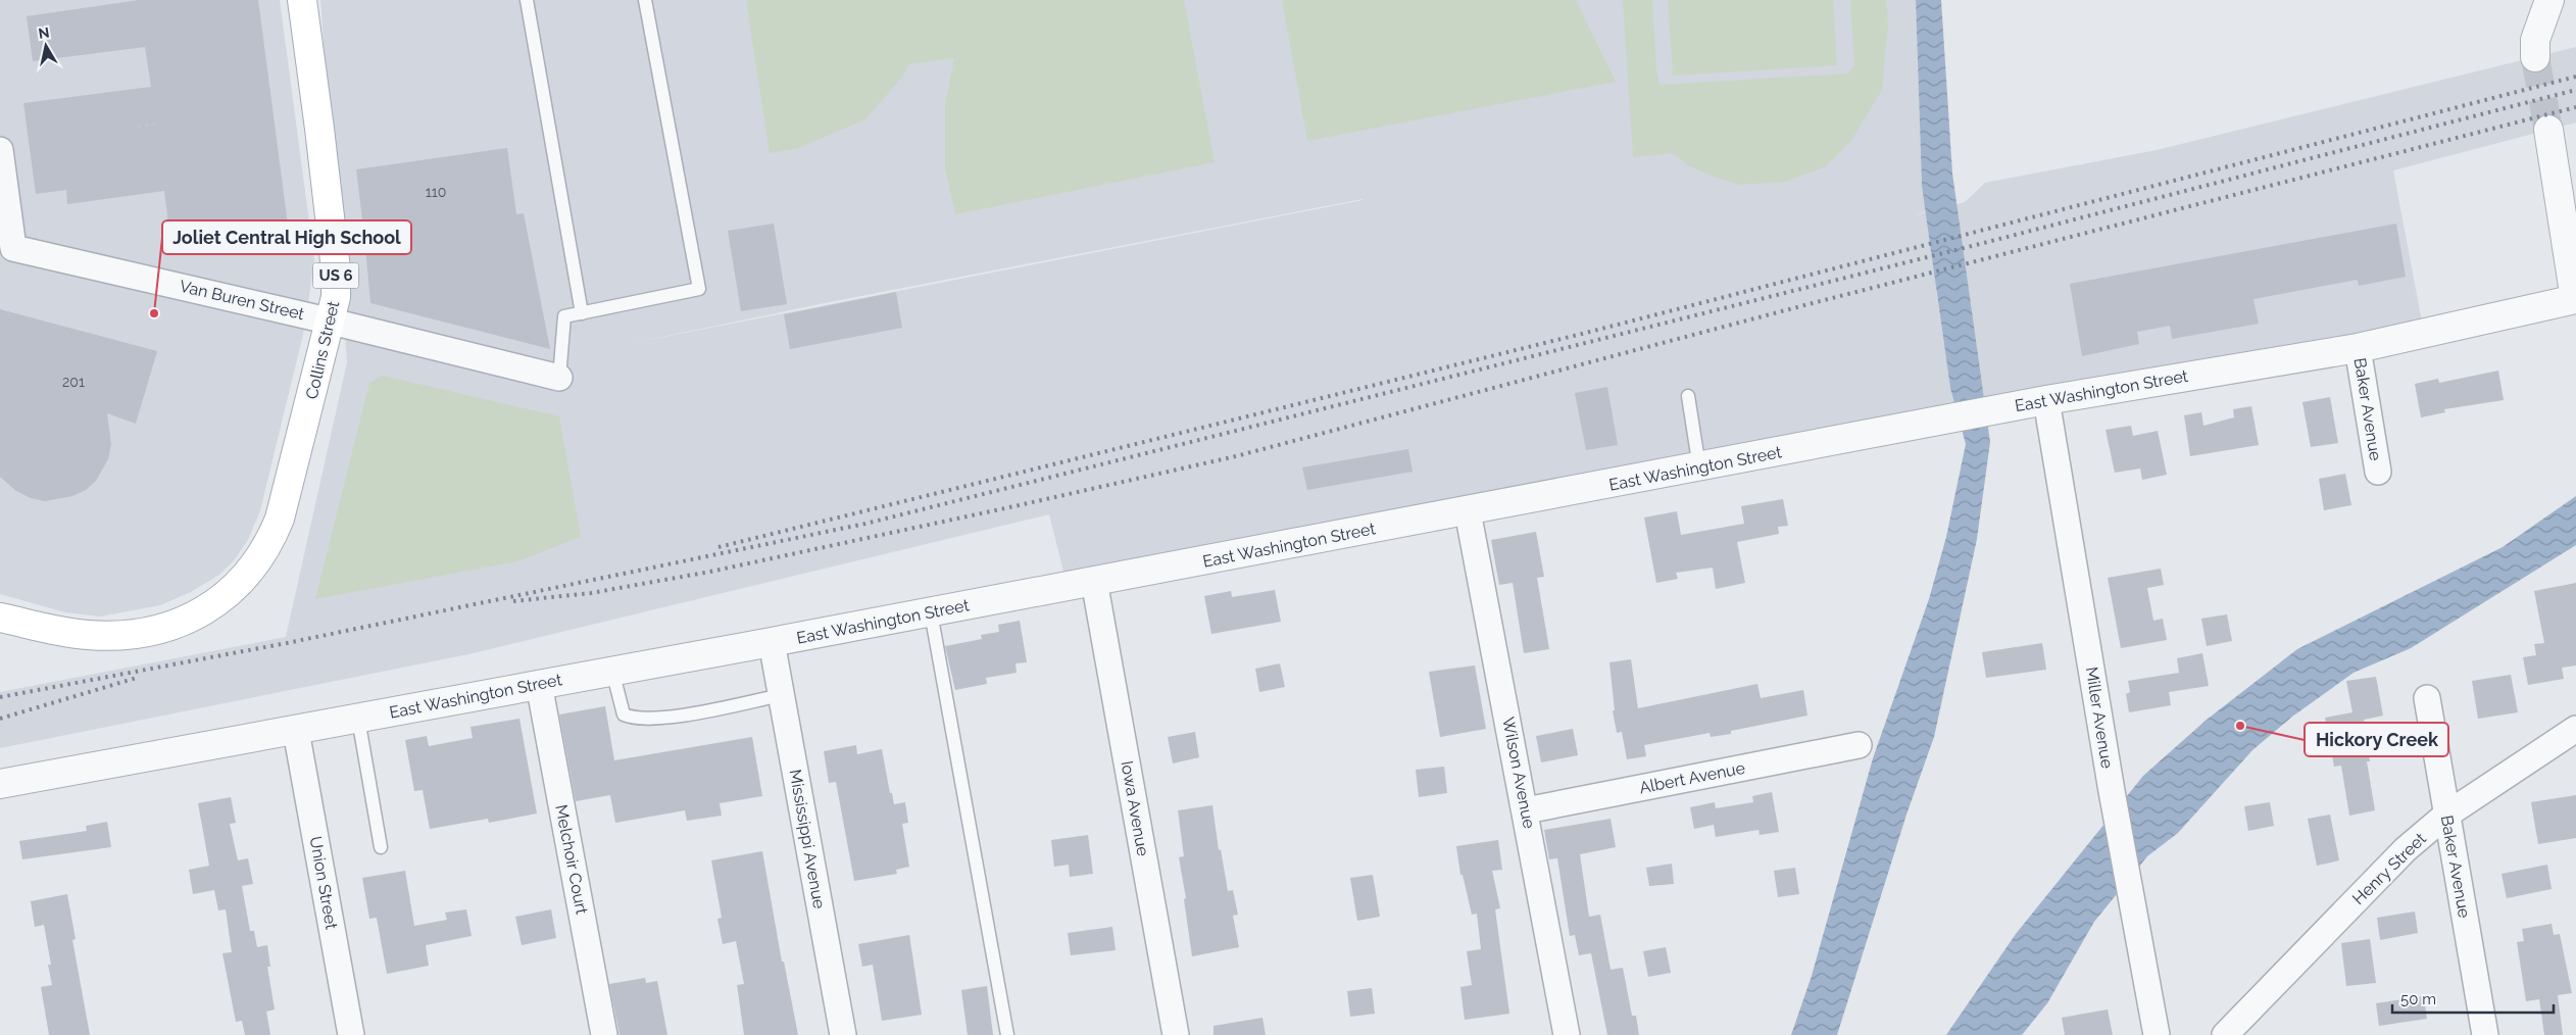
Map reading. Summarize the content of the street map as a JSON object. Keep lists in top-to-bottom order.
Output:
{
  "streets": {
    "main road": ["US 6", "Collins Street"],
    "street": [
      "Van Buren Street",
      "East Washington Street",
      "Baker Avenue",
      "Miller Avenue",
      "Wilson Avenue",
      "Albert Avenue",
      "Iowa Avenue",
      "Mississippi Avenue",
      "Melchoir Court",
      "Henry Street",
      "Union Street"
    ]
  },
  "crossings": [
    ["Van Buren Street", "Collins Street"],
    ["East Washington Street", "Baker Avenue"],
    ["East Washington Street", "Miller Avenue"],
    ["East Washington Street", "Wilson Avenue"],
    ["East Washington Street", "Iowa Avenue"],
    ["East Washington Street", "Mississippi Avenue"],
    ["East Washington Street", "Melchoir Court"],
    ["East Washington Street", "Union Street"],
    ["Baker Avenue", "Henry Street"],
    ["Wilson Avenue", "Albert Avenue"]
  ],
  "places": ["Joliet Central High School", "Hickory Creek"],
  "house_numbers": ["110", "201"],
  "scale_bar": "50 m",
  "north": "top"
}
